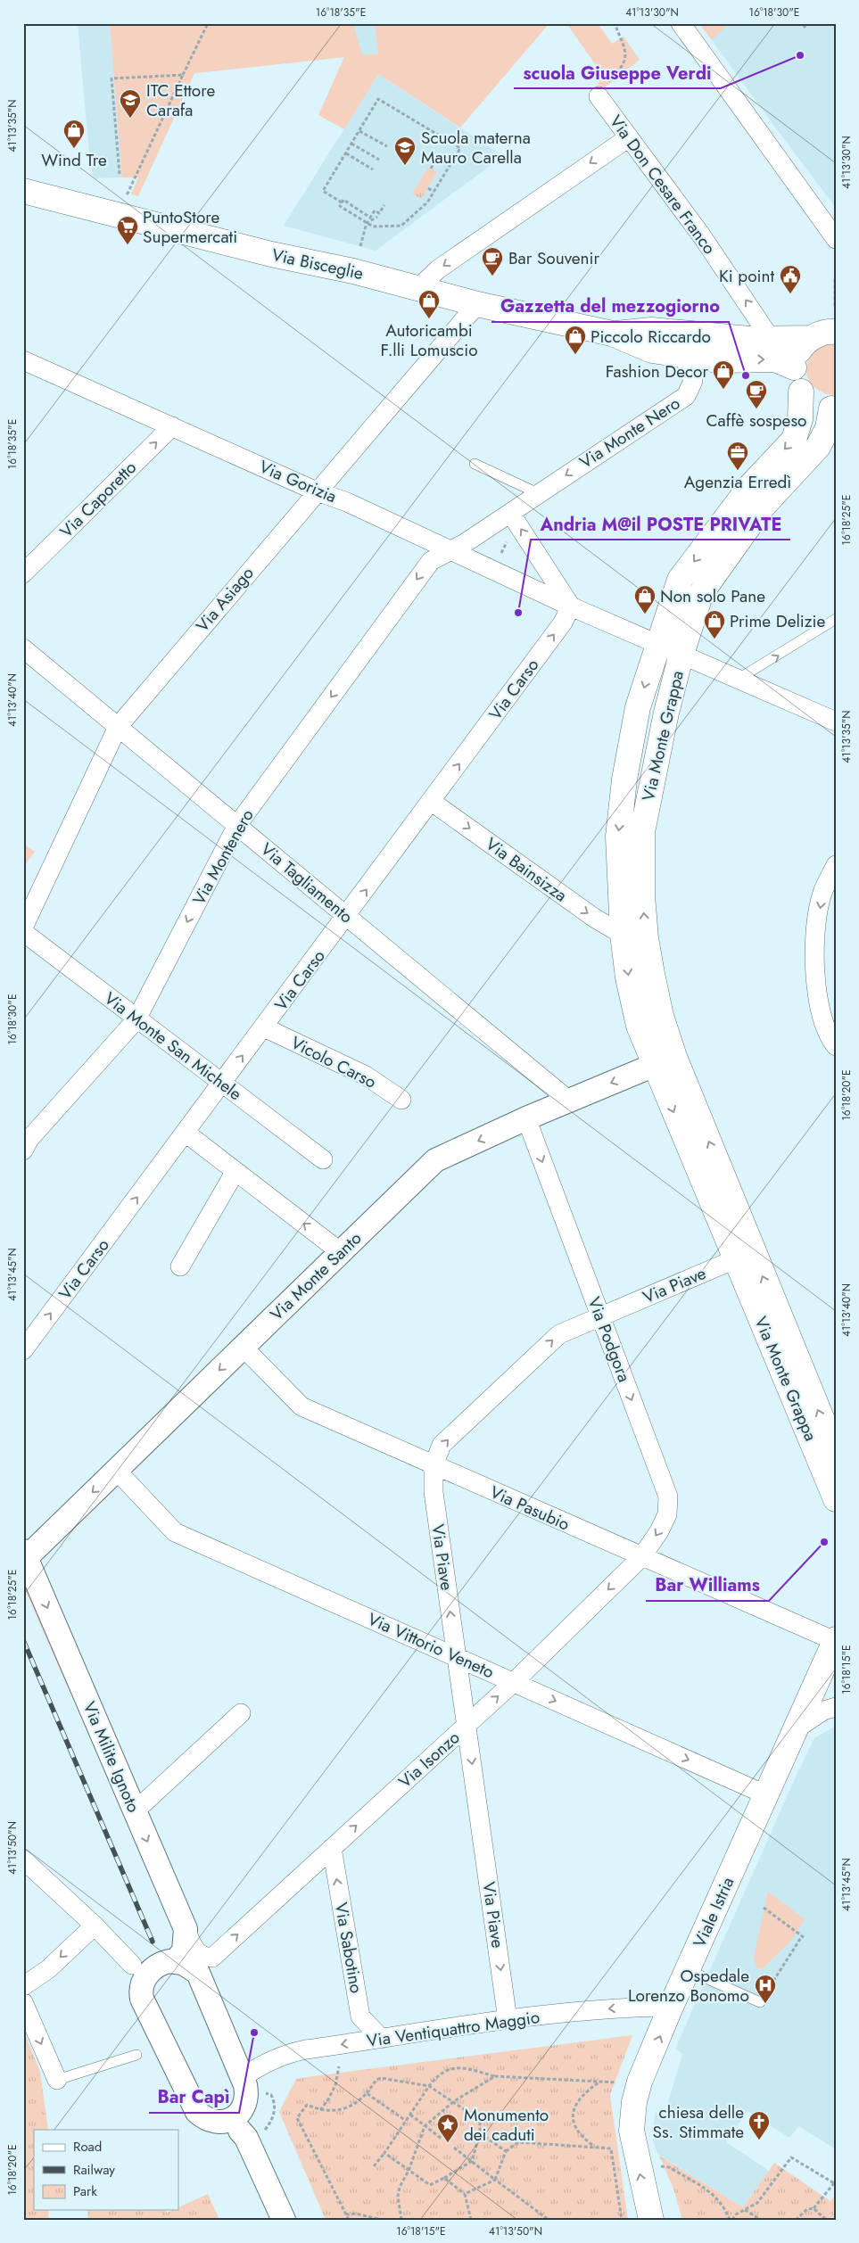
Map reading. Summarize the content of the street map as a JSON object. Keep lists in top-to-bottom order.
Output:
{
  "streets": {
    "main road": ["Via Bisceglie", "Via Monte Grappa", "Viale Istria"],
    "street": [
      "Via Don Cesare Franco",
      "Via Monte Nero",
      "Via Gorizia",
      "Via Caporetto",
      "Via Asiago",
      "Via Carso",
      "Via Montenero",
      "Via Bainsizza",
      "Via Tagliamento",
      "Via Monte San Michele",
      "Vicolo Carso",
      "Via Monte Santo",
      "Via Piave",
      "Via Podgora",
      "Via Pasubio",
      "Via Vittorio Veneto",
      "Via Milite Ignoto",
      "Via Isonzo",
      "Via Sabotino",
      "Via Ventiquattro Maggio"
    ]
  },
  "crossings": [
    ["Via Don Cesare Franco", "Via Bisceglie"],
    ["Via Bisceglie", "Via Monte Nero"],
    ["Via Bisceglie", "Via Asiago"],
    ["Via Monte Nero", "Via Gorizia"],
    ["Via Monte Nero", "Via Montenero"],
    ["Via Gorizia", "Via Caporetto"],
    ["Via Gorizia", "Via Asiago"],
    ["Via Gorizia", "Via Carso"],
    ["Via Gorizia", "Via Monte Grappa"],
    ["Via Gorizia", "Via Montenero"],
    ["Via Asiago", "Via Tagliamento"],
    ["Via Carso", "Via Bainsizza"],
    ["Via Carso", "Via Tagliamento"],
    ["Via Carso", "Via Monte San Michele"],
    ["Via Carso", "Vicolo Carso"],
    ["Via Monte Grappa", "Via Bainsizza"],
    ["Via Monte Grappa", "Via Monte Santo"],
    ["Via Monte Grappa", "Via Piave"],
    ["Via Montenero", "Via Tagliamento"],
    ["Via Montenero", "Via Monte San Michele"],
    ["Via Tagliamento", "Via Monte Santo"],
    ["Via Monte Santo", "Via Podgora"],
    ["Via Monte Santo", "Via Pasubio"],
    ["Via Monte Santo", "Via Vittorio Veneto"],
    ["Via Monte Santo", "Via Milite Ignoto"],
    ["Via Piave", "Via Podgora"],
    ["Via Piave", "Via Pasubio"],
    ["Via Piave", "Via Vittorio Veneto"],
    ["Via Piave", "Via Isonzo"],
    ["Via Piave", "Via Ventiquattro Maggio"],
    ["Via Podgora", "Via Pasubio"],
    ["Via Podgora", "Via Isonzo"],
    ["Via Pasubio", "Via Isonzo"],
    ["Via Pasubio", "Viale Istria"],
    ["Via Vittorio Veneto", "Via Isonzo"],
    ["Via Vittorio Veneto", "Viale Istria"],
    ["Via Isonzo", "Via Sabotino"],
    ["Viale Istria", "Via Ventiquattro Maggio"],
    ["Via Sabotino", "Via Ventiquattro Maggio"]
  ],
  "one_way": [
    "Via Monte Nero",
    "Via Caporetto",
    "Via Carso",
    "Via Montenero",
    "Via Bainsizza",
    "Via Monte Santo",
    "Via Podgora",
    "Via Vittorio Veneto",
    "Via Ventiquattro Maggio"
  ],
  "places": {
    "other": [
      "scuola Giuseppe Verdi",
      "Gazzetta del mezzogiorno",
      "Andria M@il POSTE PRIVATE",
      "Bar Williams",
      "Bar Capì"
    ],
    "school or university": ["ITC Ettore Carafa", "Scuola materna Mauro Carella"],
    "shop": [
      "Wind Tre",
      "Autoricambi F.lli Lomuscio",
      "Piccolo Riccardo",
      "Fashion Decor",
      "Non solo Pane",
      "Prime Delizie"
    ],
    "supermarket": ["PuntoStore Supermercati"],
    "cafe": ["Bar Souvenir", "Caffè sospeso"],
    "public building": ["Ki point"],
    "office": ["Agenzia Erredì"],
    "hospital": ["Ospedale Lorenzo Bonomo"],
    "church": ["chiesa delle Ss. Stimmate"],
    "place": ["Monumento dei caduti"]
  },
  "legend": ["Road", "Railway", "Park"],
  "coordinates": [
    "16°18'35\"E",
    "41°13'30\"N",
    "16°18'30\"E",
    "41°13'35\"N",
    "16°18'25\"E",
    "41°13'40\"N",
    "16°18'20\"E",
    "41°13'45\"N",
    "16°18'15\"E",
    "41°13'50\"N"
  ]
}
